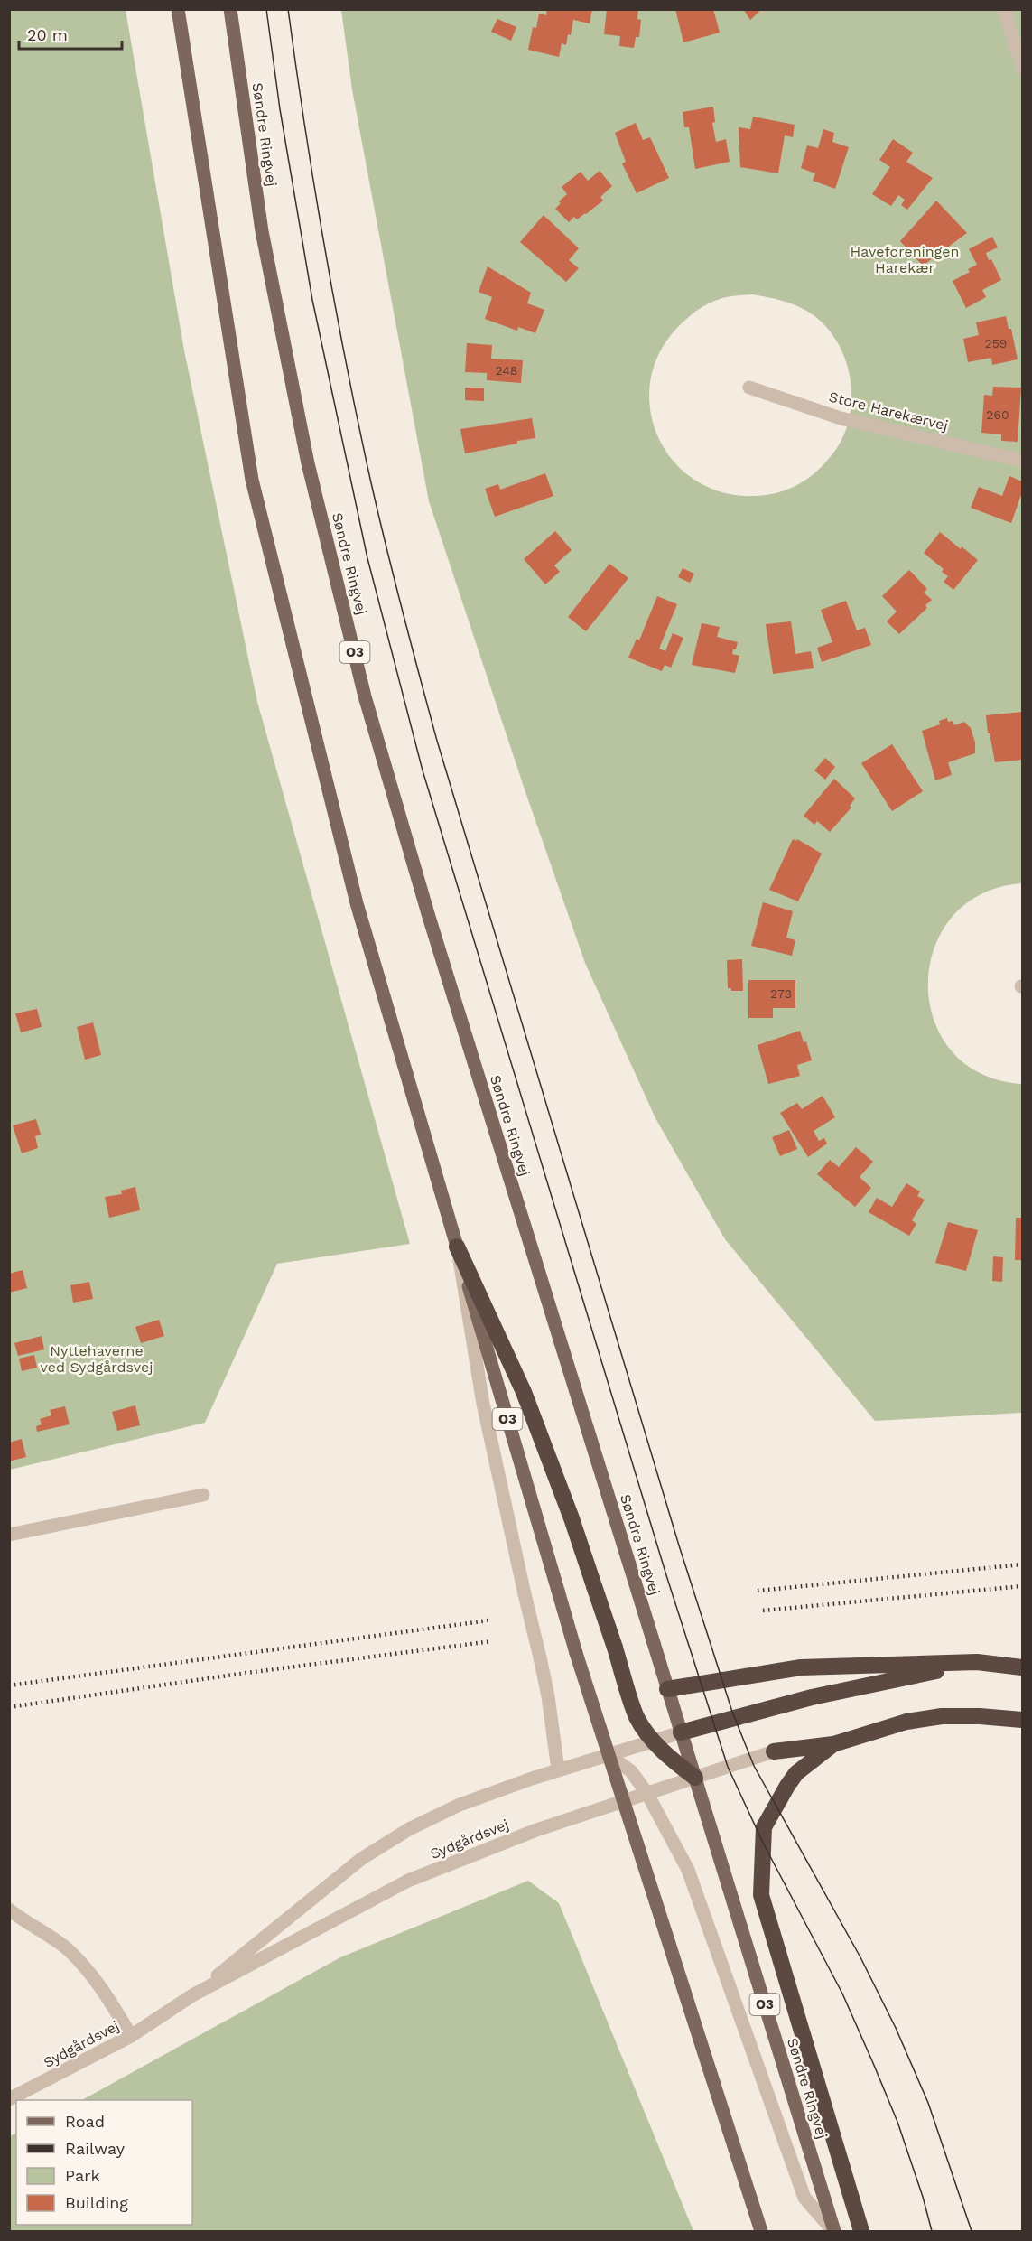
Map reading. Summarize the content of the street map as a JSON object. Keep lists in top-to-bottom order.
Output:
{
  "streets": {
    "main road": ["Søndre Ringvej", "O3"],
    "street": ["Store Harekærvej", "Sydgårdsvej"]
  },
  "crossings": [
    ["Søndre Ringvej", "Sydgårdsvej"],
    ["O3", "Sydgårdsvej"]
  ],
  "parks": ["Haveforeningen Harekær", "Nyttehaverne ved Sydgårdsvej"],
  "house_numbers": [
    "259",
    "248",
    "260",
    "273"
  ],
  "legend": [
    "Road",
    "Railway",
    "Park",
    "Building"
  ],
  "scale_bar": "20 m"
}
